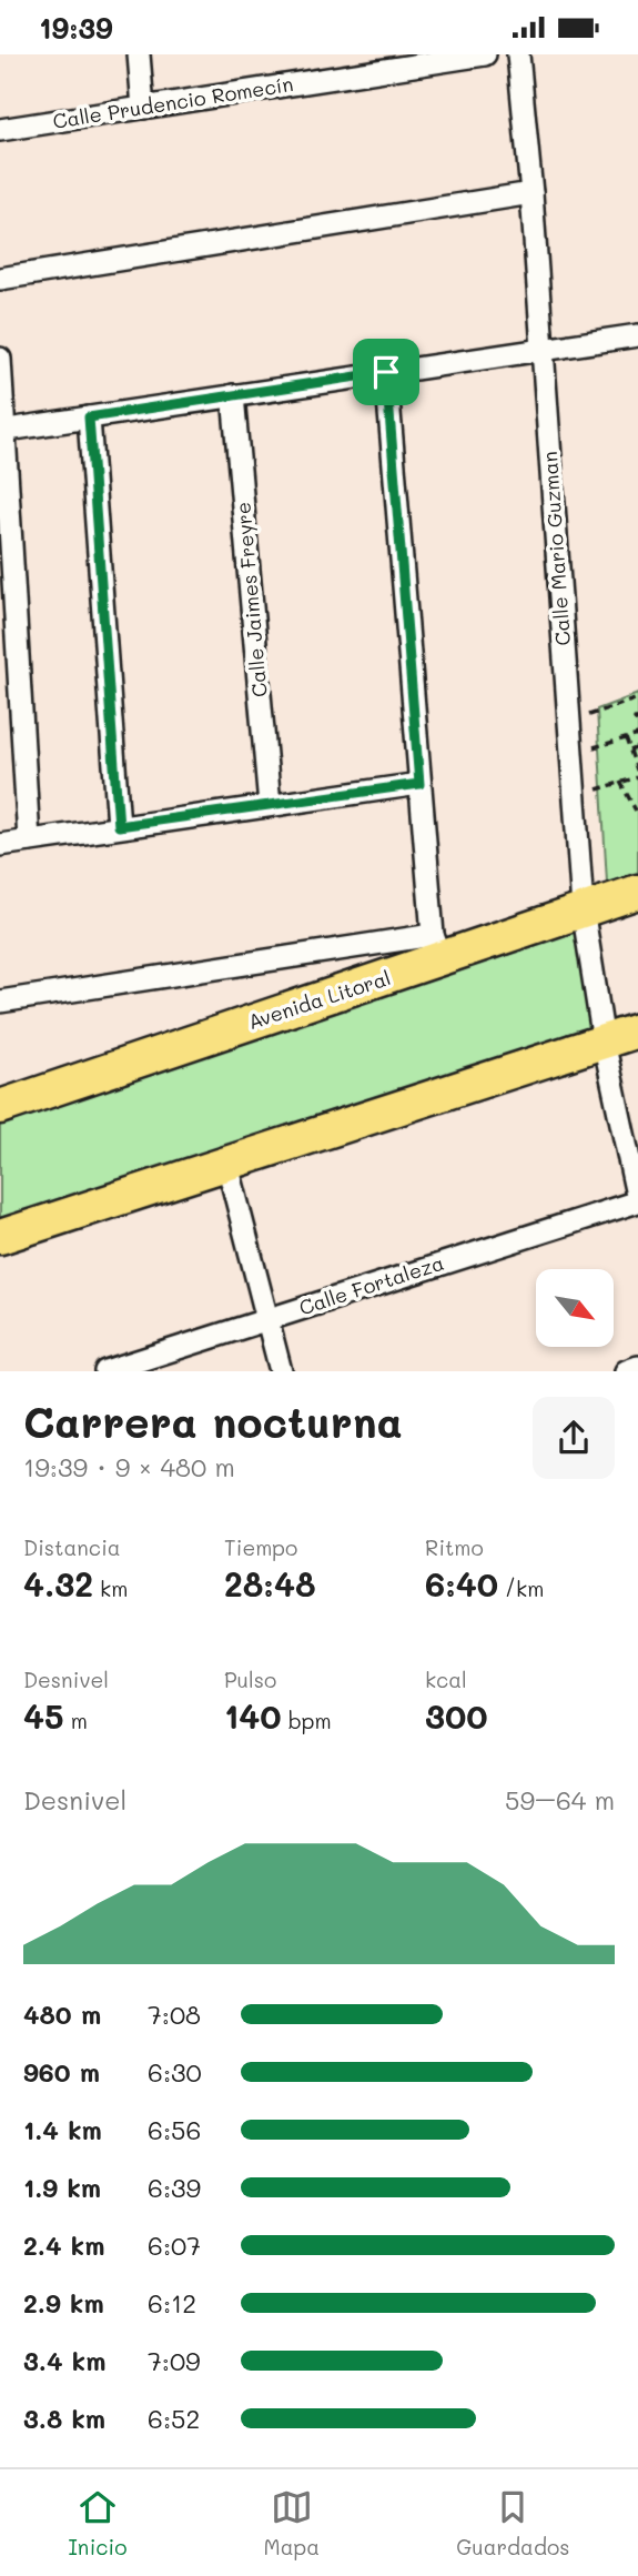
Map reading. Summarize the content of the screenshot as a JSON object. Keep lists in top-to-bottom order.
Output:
{
  "streets": {
    "main road": ["Avenida Litoral"],
    "street": [
      "Calle Prudencio Romecín",
      "Calle Mario Guzman",
      "Calle Jaimes Freyre",
      "Calle Fortaleza"
    ]
  },
  "crossings": [
    ["Calle Mario Guzman", "Avenida Litoral"],
    ["Calle Mario Guzman", "Calle Fortaleza"]
  ],
  "north": "bottom right",
  "page": {
    "status": "19:39",
    "heading": ["Carrera nocturna", "19:39 · 9 × 480 m"],
    "stats": [
      ["Distancia", "4.32 km"],
      ["Tiempo", "28:48"],
      ["Ritmo", "6:40 /km"],
      ["Desnivel", "45 m"],
      ["Pulso", "140 bpm"],
      ["kcal", "300"]
    ],
    "chart": ["Desnivel", "59–64 m"],
    "list": [
      {
        "name": "480 m",
        "note": "7:08"
      },
      {
        "name": "960 m",
        "note": "6:30"
      },
      {
        "name": "1.4 km",
        "note": "6:56"
      },
      {
        "name": "1.9 km",
        "note": "6:39"
      },
      {
        "name": "2.4 km",
        "note": "6:07"
      },
      {
        "name": "2.9 km",
        "note": "6:12"
      },
      {
        "name": "3.4 km",
        "note": "7:09"
      },
      {
        "name": "3.8 km",
        "note": "6:52"
      }
    ],
    "tabs": ["Inicio", "Mapa", "Guardados"]
  }
}
